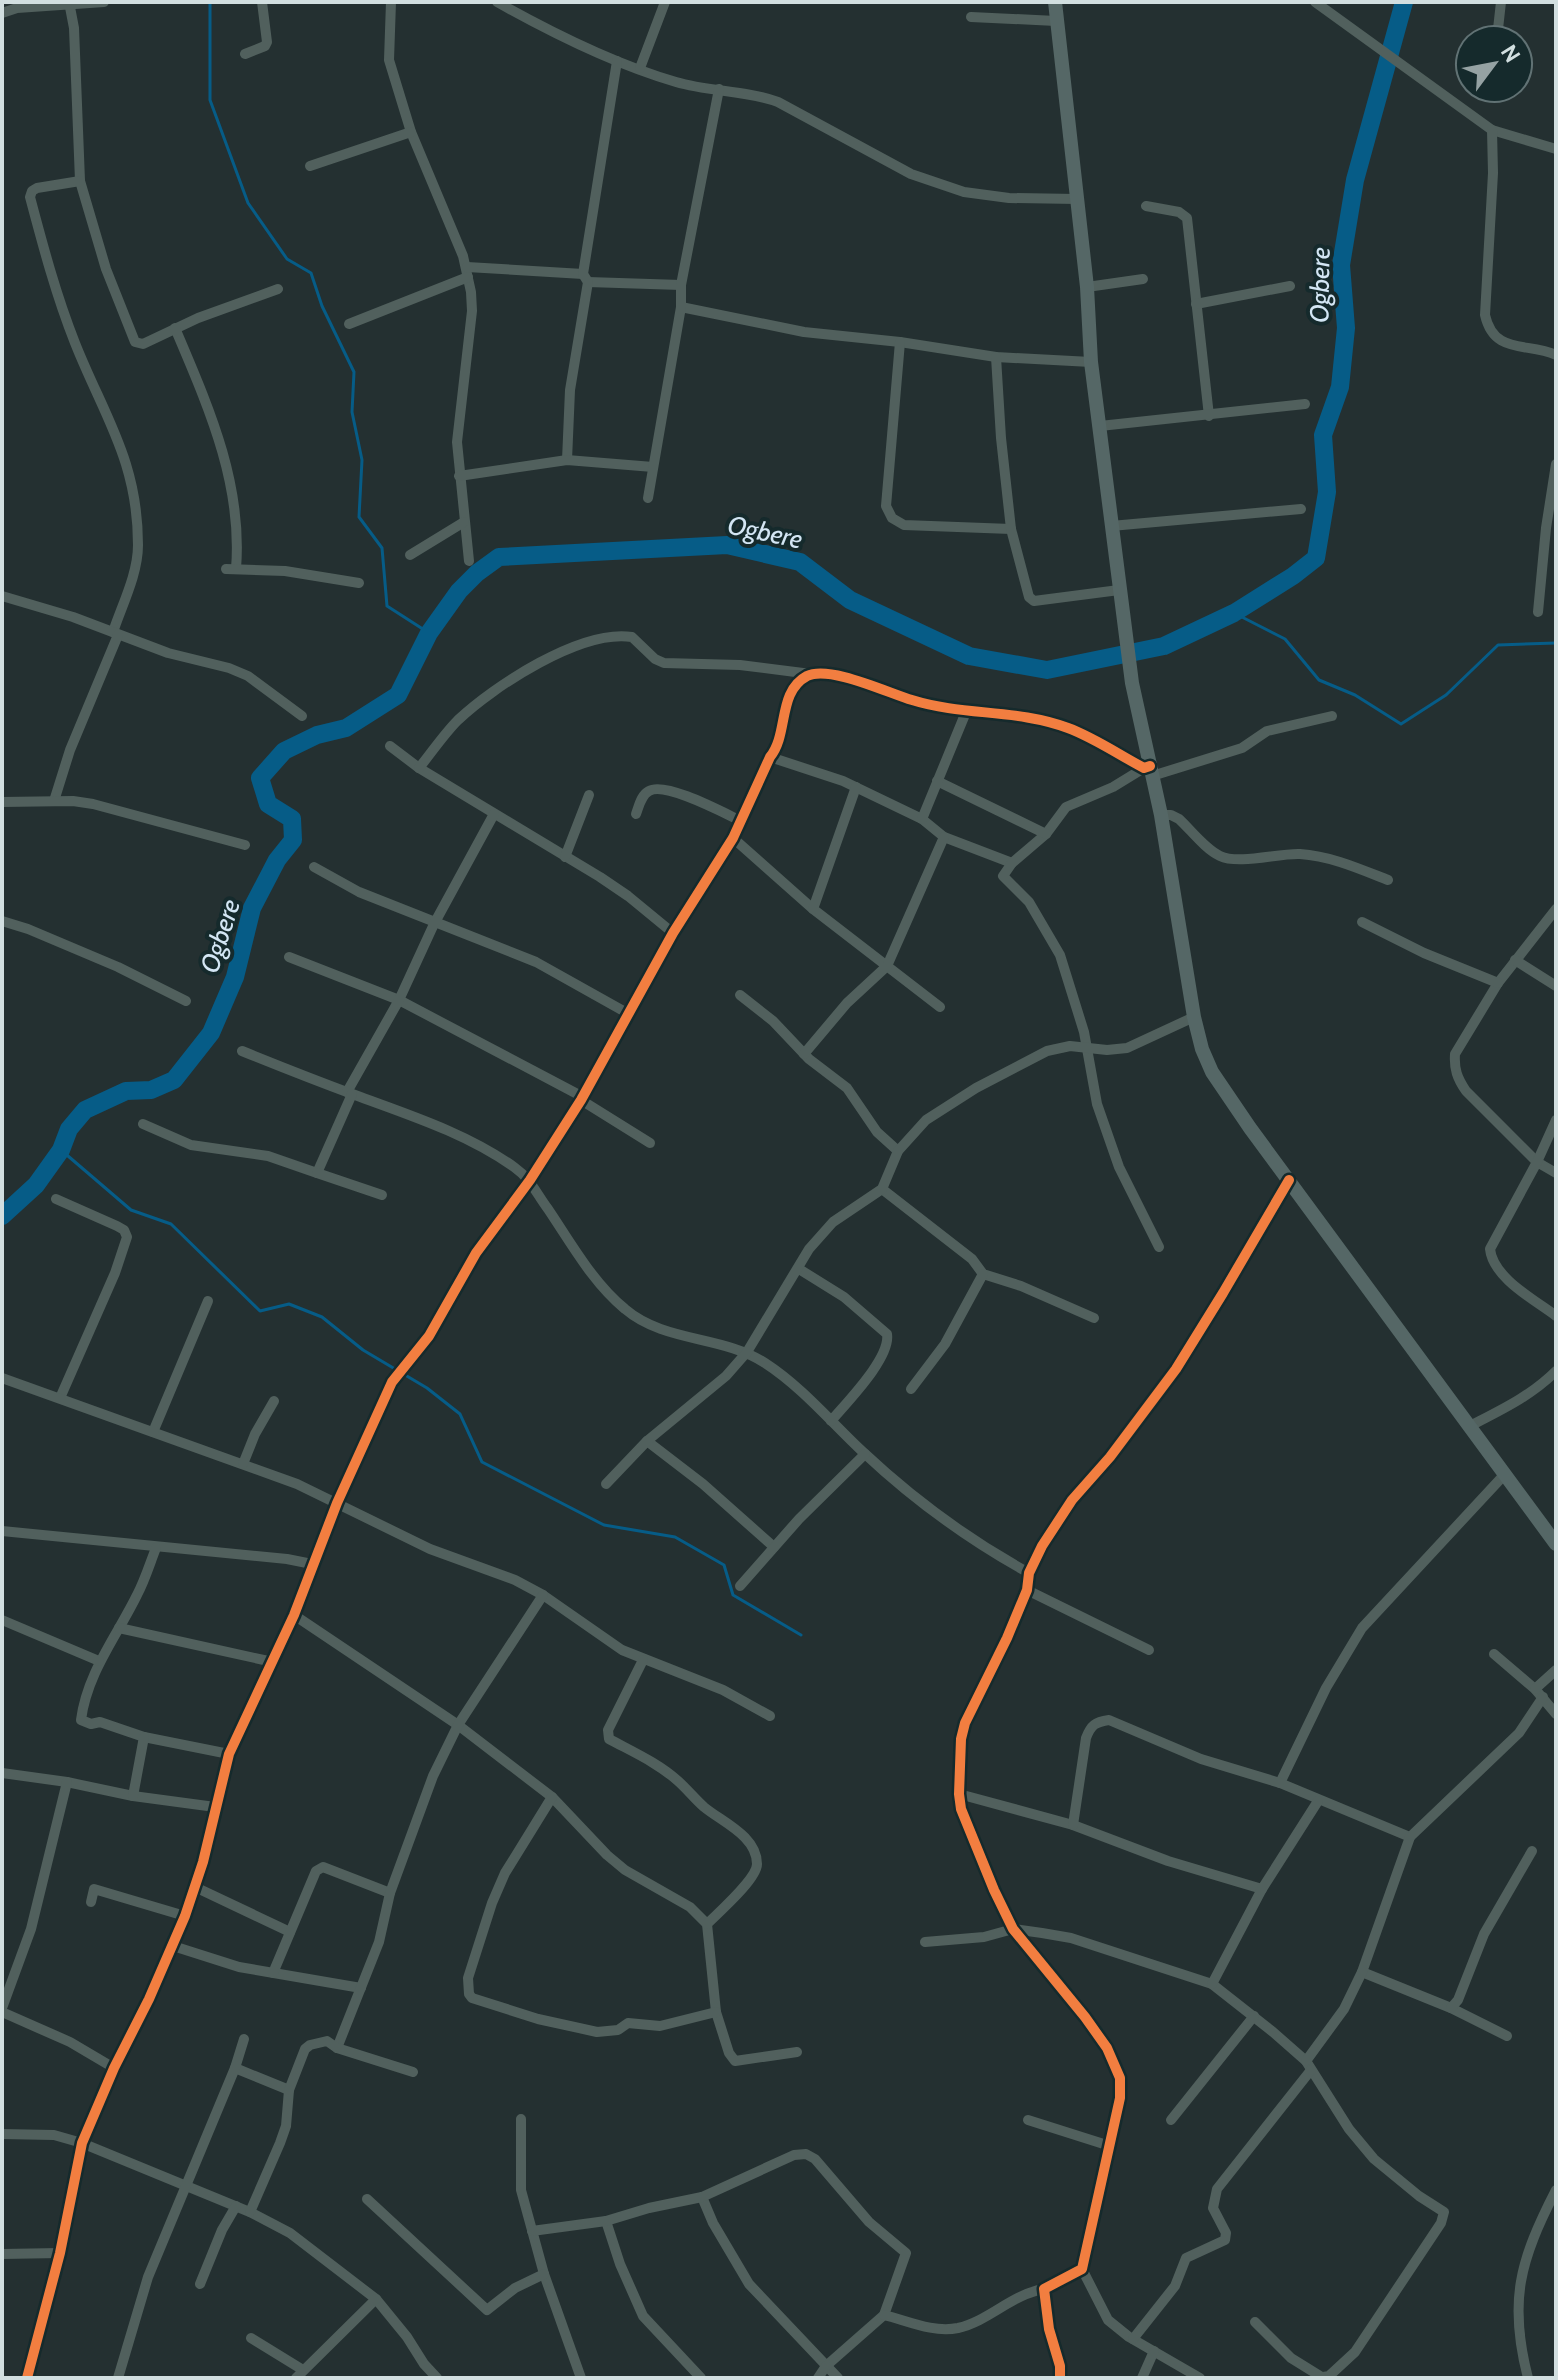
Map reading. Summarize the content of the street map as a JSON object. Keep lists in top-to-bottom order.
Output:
{
  "water": ["Ogbere"],
  "north": "top right"
}
